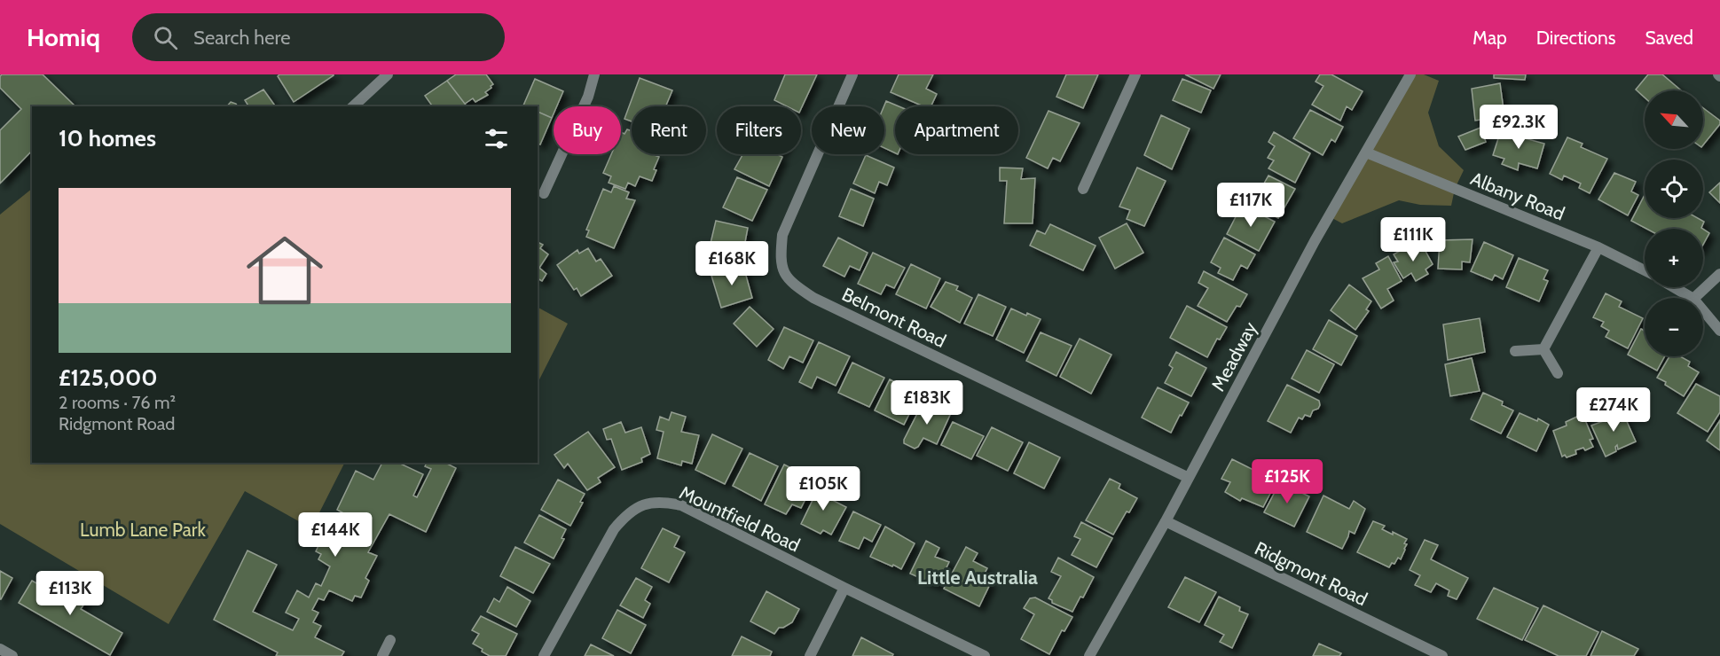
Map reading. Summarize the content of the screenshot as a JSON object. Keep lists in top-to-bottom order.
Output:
{
  "streets": {
    "street": [
      "Albany Road",
      "Belmont Road",
      "Meadway",
      "Mountfield Road",
      "Ridgmont Road"
    ]
  },
  "crossings": [
    ["Albany Road", "Meadway"],
    ["Belmont Road", "Meadway"],
    ["Meadway", "Ridgmont Road"]
  ],
  "districts": ["Little Australia"],
  "parks": ["Lumb Lane Park"],
  "north": "top left",
  "page": {
    "header": "Homiq",
    "search": "Search here",
    "nav": ["Map", "Directions", "Saved"],
    "map_buttons": ["+", "−"],
    "price": [
      "£92.3K",
      "£117K",
      "£111K",
      "£168K",
      "£183K",
      "£274K",
      "£125K",
      "£105K",
      "£144K",
      "£113K"
    ],
    "chip": [
      "Buy",
      "Rent",
      "Filters",
      "New",
      "Apartment"
    ],
    "heading": "10 homes",
    "list": [
      {
        "name": "£125,000",
        "note": "2 rooms · 76 m² · Ridgmont Road"
      }
    ]
  }
}
